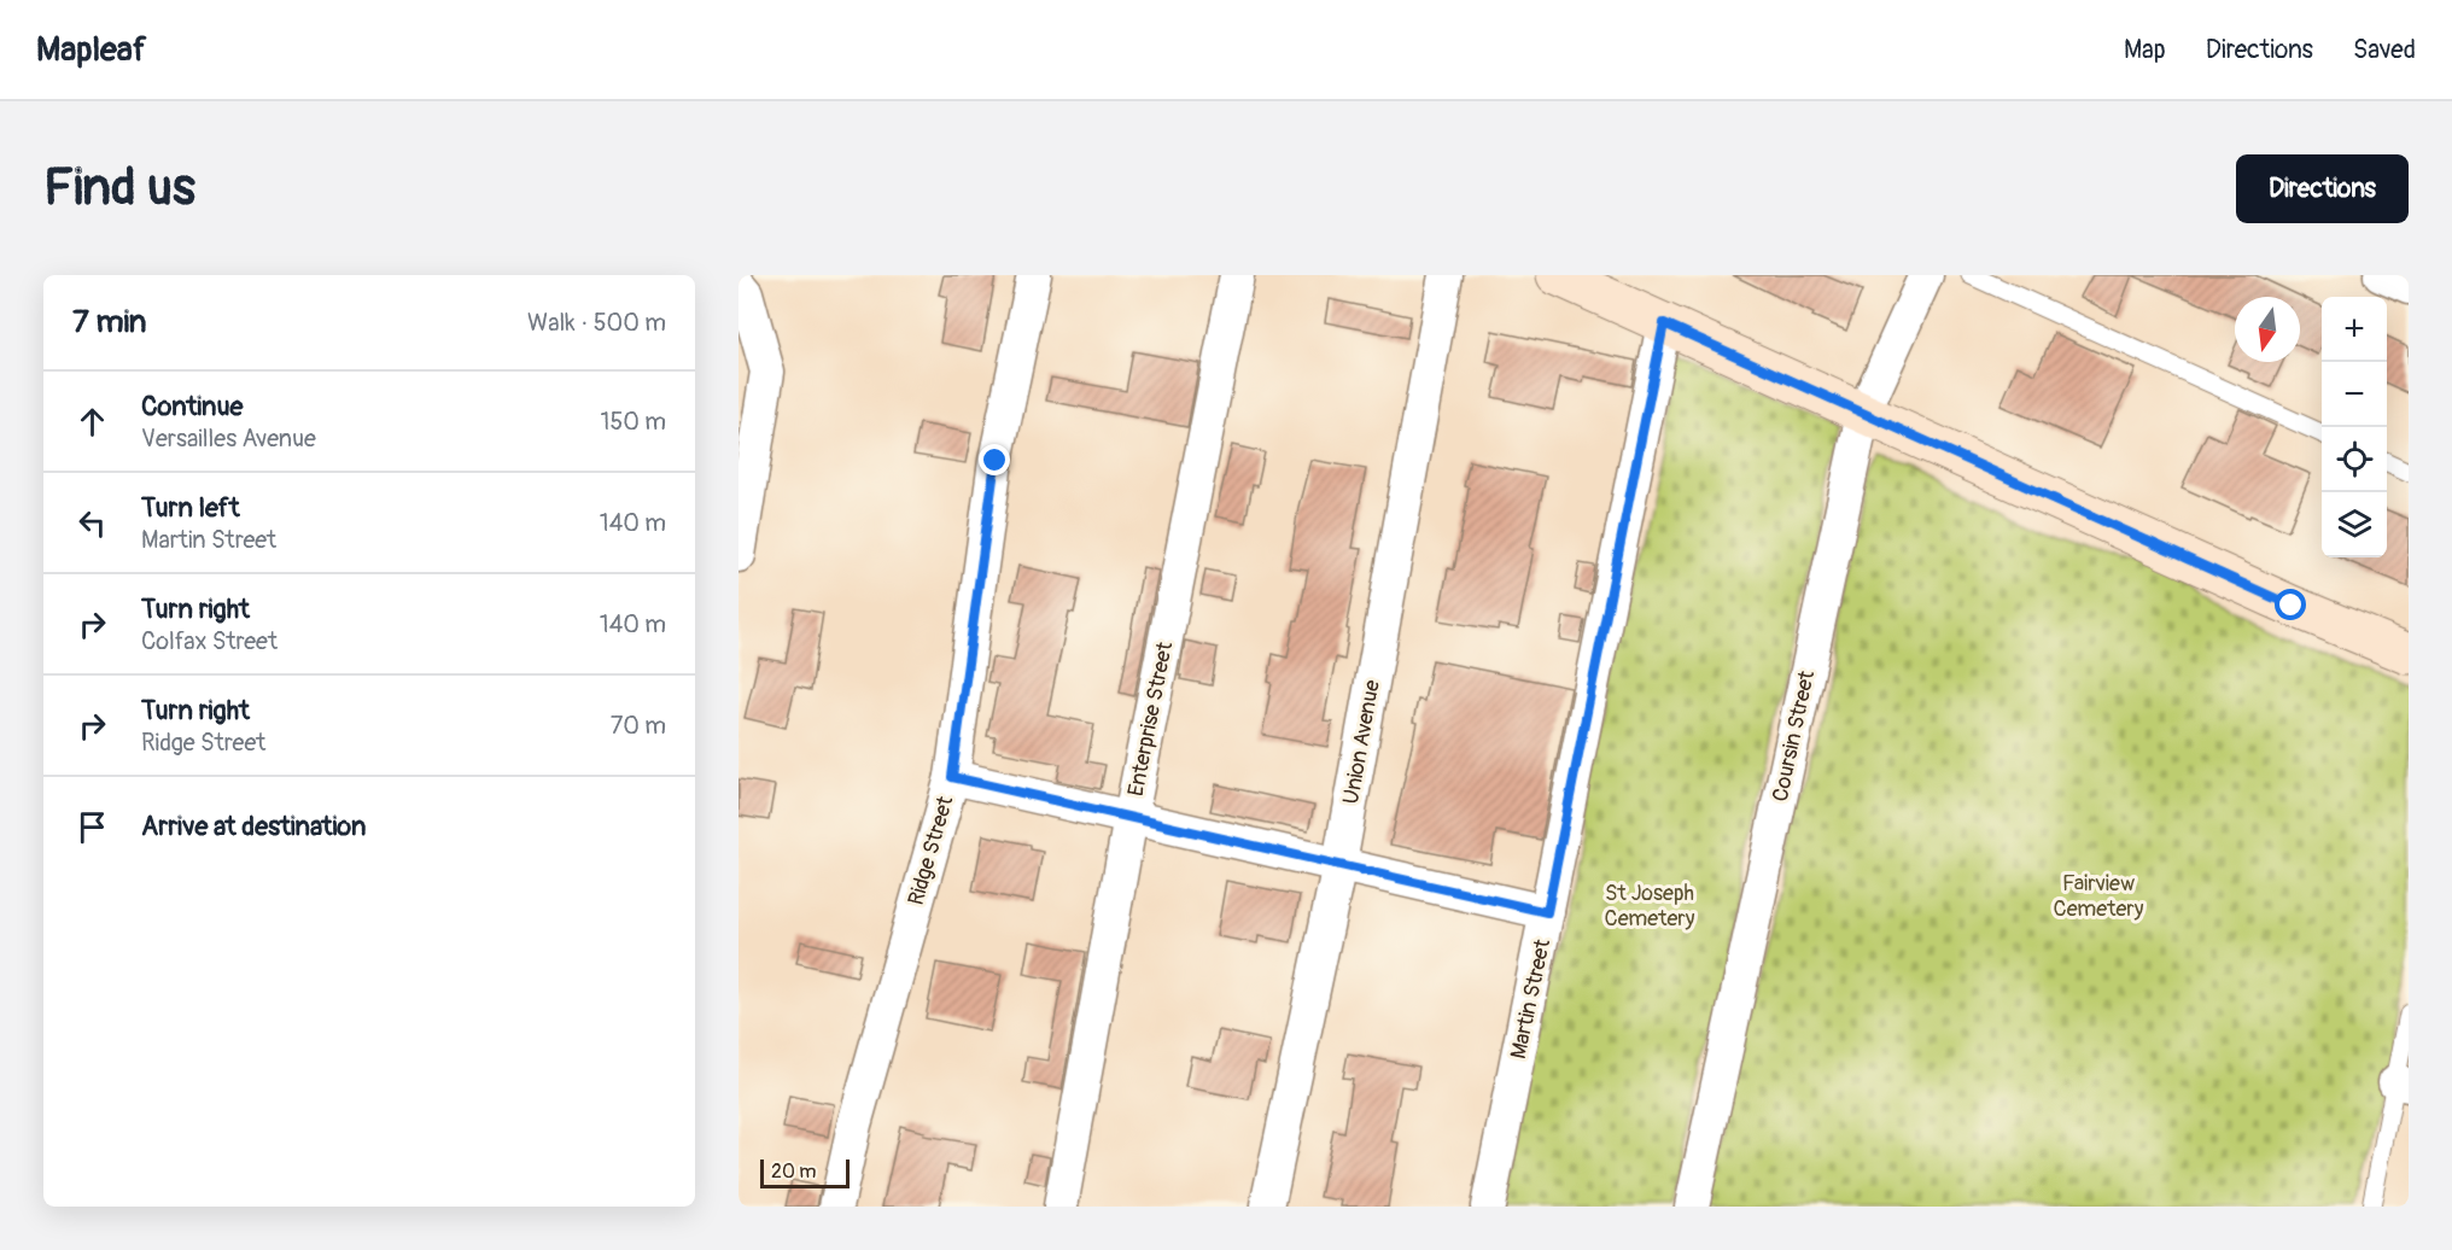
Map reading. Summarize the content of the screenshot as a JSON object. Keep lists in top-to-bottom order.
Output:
{
  "streets": {
    "street": [
      "Enterprise Street",
      "Coursin Street",
      "Union Avenue",
      "Ridge Street",
      "Martin Street"
    ]
  },
  "parks": ["Fairview Cemetery", "St Joseph Cemetery"],
  "scale_bar": "20 m",
  "north": "bottom",
  "page": {
    "header": "Mapleaf",
    "nav": ["Map", "Directions", "Saved"],
    "buttons": "Directions",
    "title": "Find us",
    "heading": ["7 min", "Walk · 500 m"],
    "map_buttons": ["+", "−"],
    "list": [
      ["Continue", "Versailles Avenue", "150 m"],
      ["Turn left", "Martin Street", "140 m"],
      ["Turn right", "Colfax Street", "140 m"],
      ["Turn right", "Ridge Street", "70 m"],
      "Arrive at destination"
    ],
    "scale": "20 m"
  }
}
